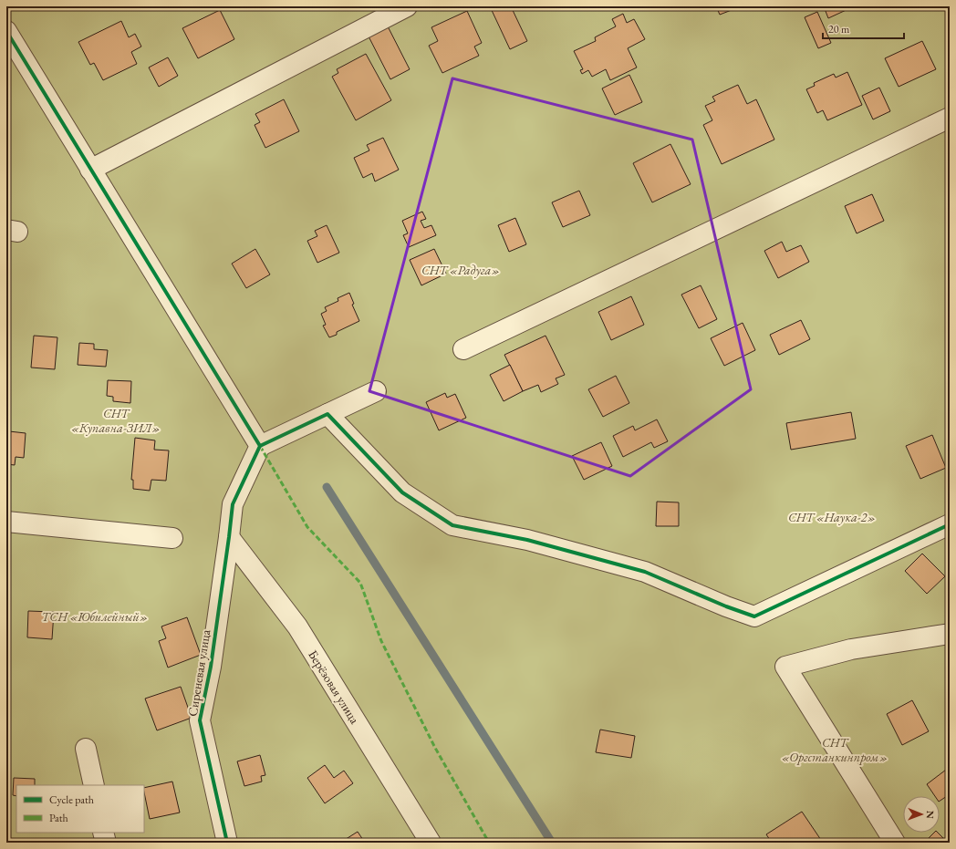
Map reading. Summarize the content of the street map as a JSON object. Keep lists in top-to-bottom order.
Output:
{
  "streets": {
    "street": ["Сиреневая улица", "Берёзовая улица"]
  },
  "crossings": [
    ["Сиреневая улица", "Берёзовая улица"]
  ],
  "parks": [
    "СНТ «Радуга»",
    "СНТ «Купавна-ЗИЛ»",
    "СНТ «Наука-2»",
    "ТСН «Юбилейный»",
    "СНТ «Оргстанкинпром»"
  ],
  "legend": ["Cycle path", "Path"],
  "scale_bar": "20 m",
  "north": "right"
}
